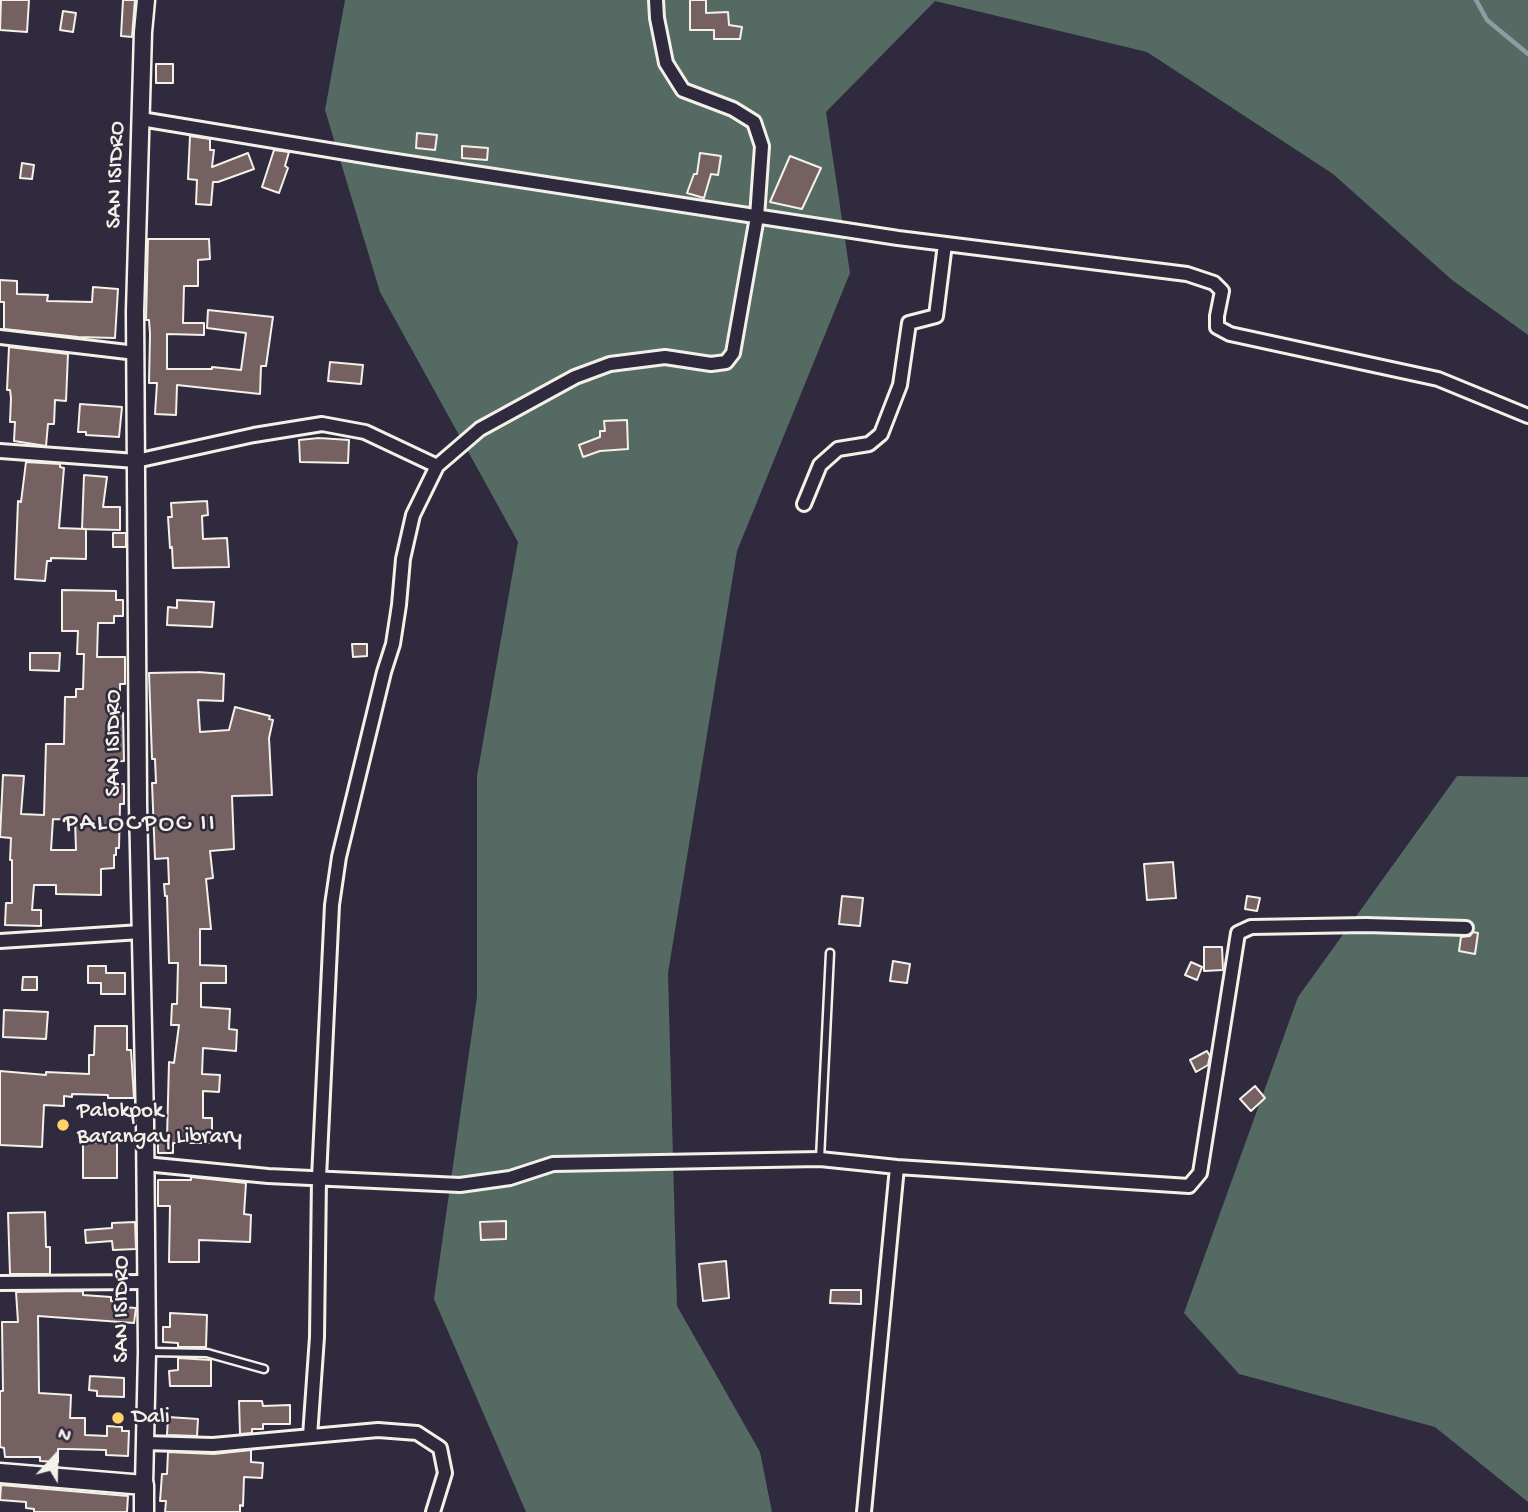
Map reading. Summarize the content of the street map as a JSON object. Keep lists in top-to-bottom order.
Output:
{
  "streets": {
    "street": ["SAN ISIDRO"]
  },
  "districts": ["PALOCPOC II"],
  "places": ["Palokpok Barangay Library", "Dali"],
  "north": "top"
}
